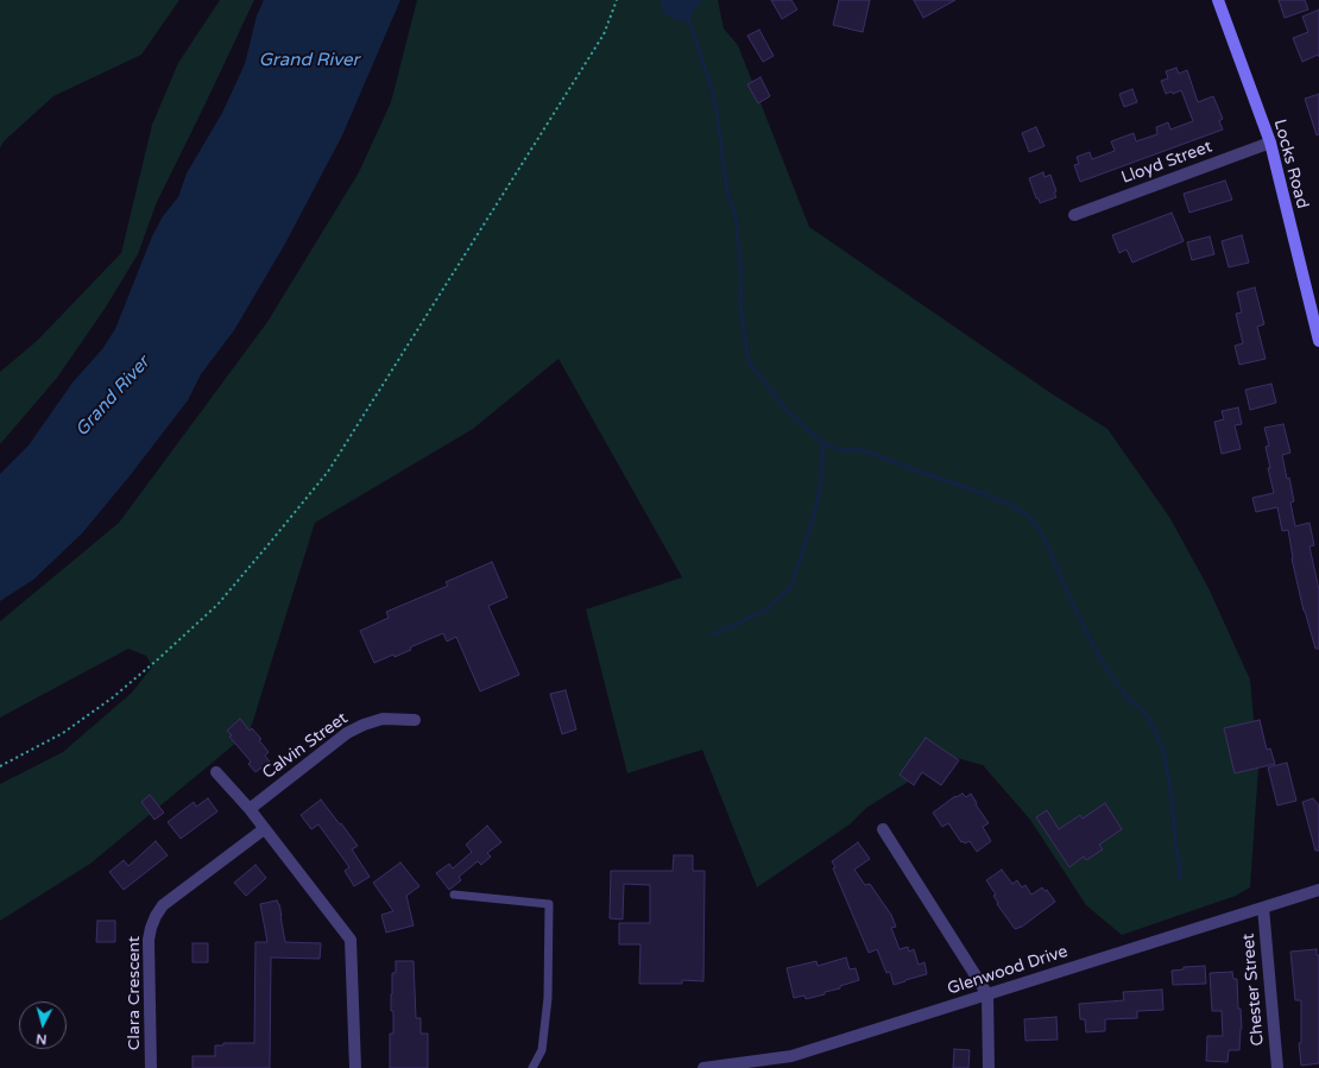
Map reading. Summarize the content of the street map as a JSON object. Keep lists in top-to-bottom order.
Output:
{
  "streets": {
    "street": [
      "Lloyd Street",
      "Locks Road",
      "Calvin Street",
      "Glenwood Drive",
      "Chester Street",
      "Clara Crescent"
    ]
  },
  "crossings": [
    ["Lloyd Street", "Locks Road"],
    ["Glenwood Drive", "Chester Street"]
  ],
  "water": ["Grand River"],
  "north": "bottom"
}
